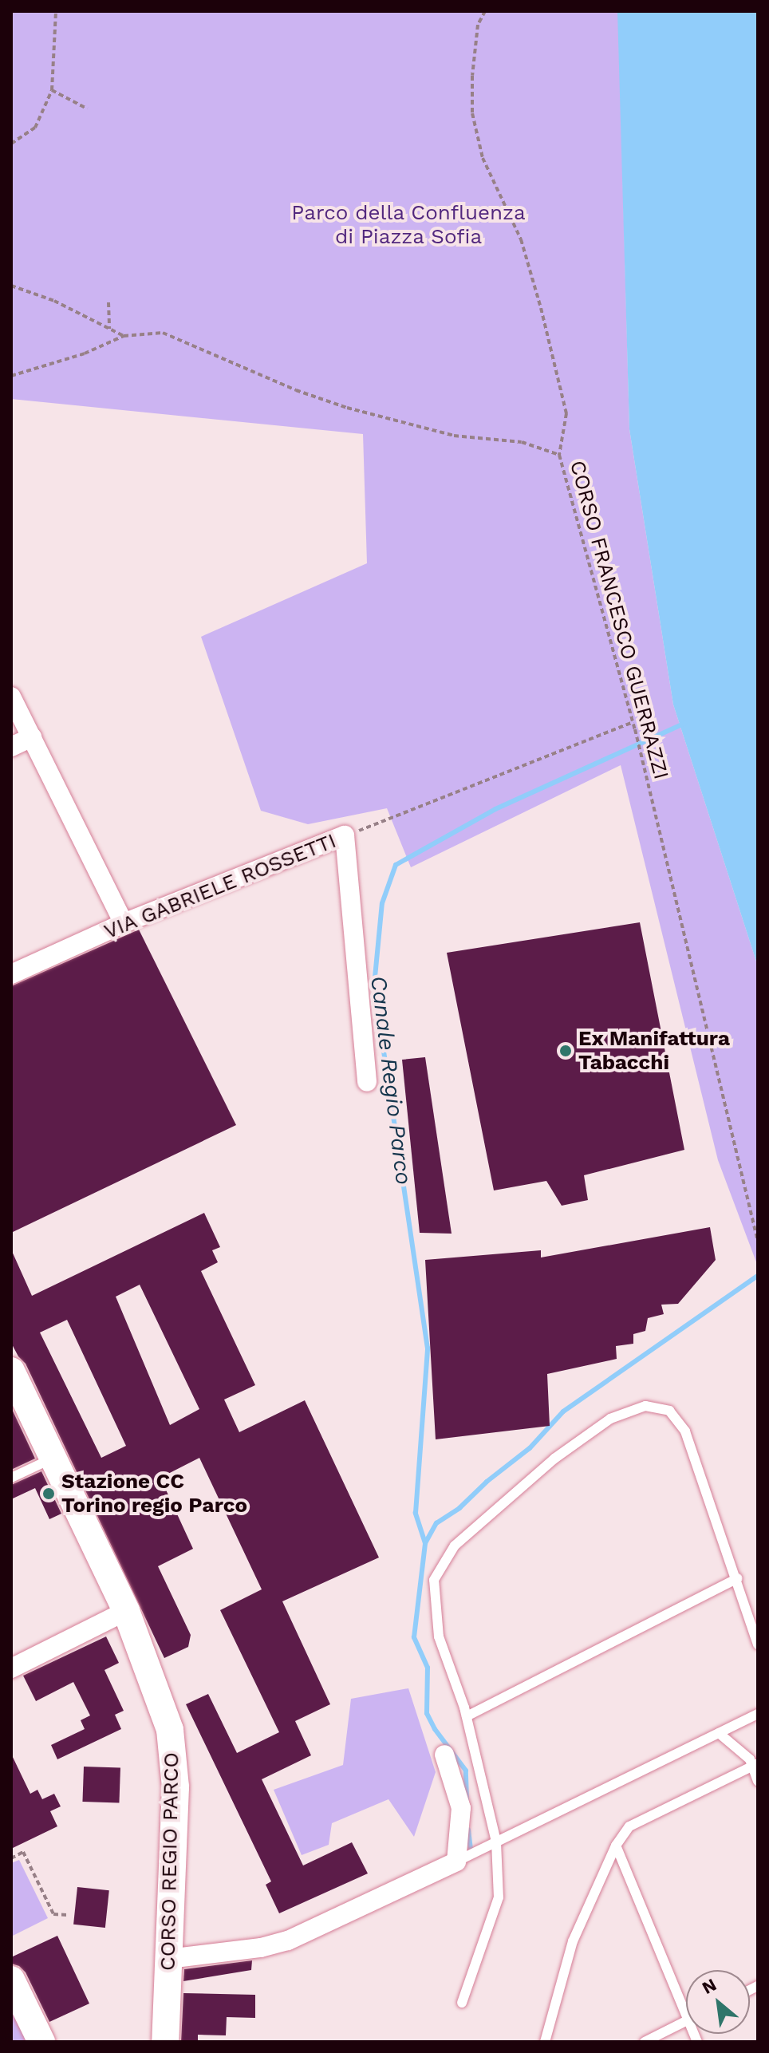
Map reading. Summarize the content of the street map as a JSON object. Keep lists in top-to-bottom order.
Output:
{
  "streets": {
    "street": ["VIA GABRIELE ROSSETTI", "CORSO REGIO PARCO"],
    "path": ["CORSO FRANCESCO GUERRAZZI"]
  },
  "water": ["Canale Regio Parco"],
  "parks": ["Parco della Confluenza di Piazza Sofia"],
  "places": ["Ex Manifattura Tabacchi", "Stazione CC Torino regio Parco"],
  "north": "top left"
}
